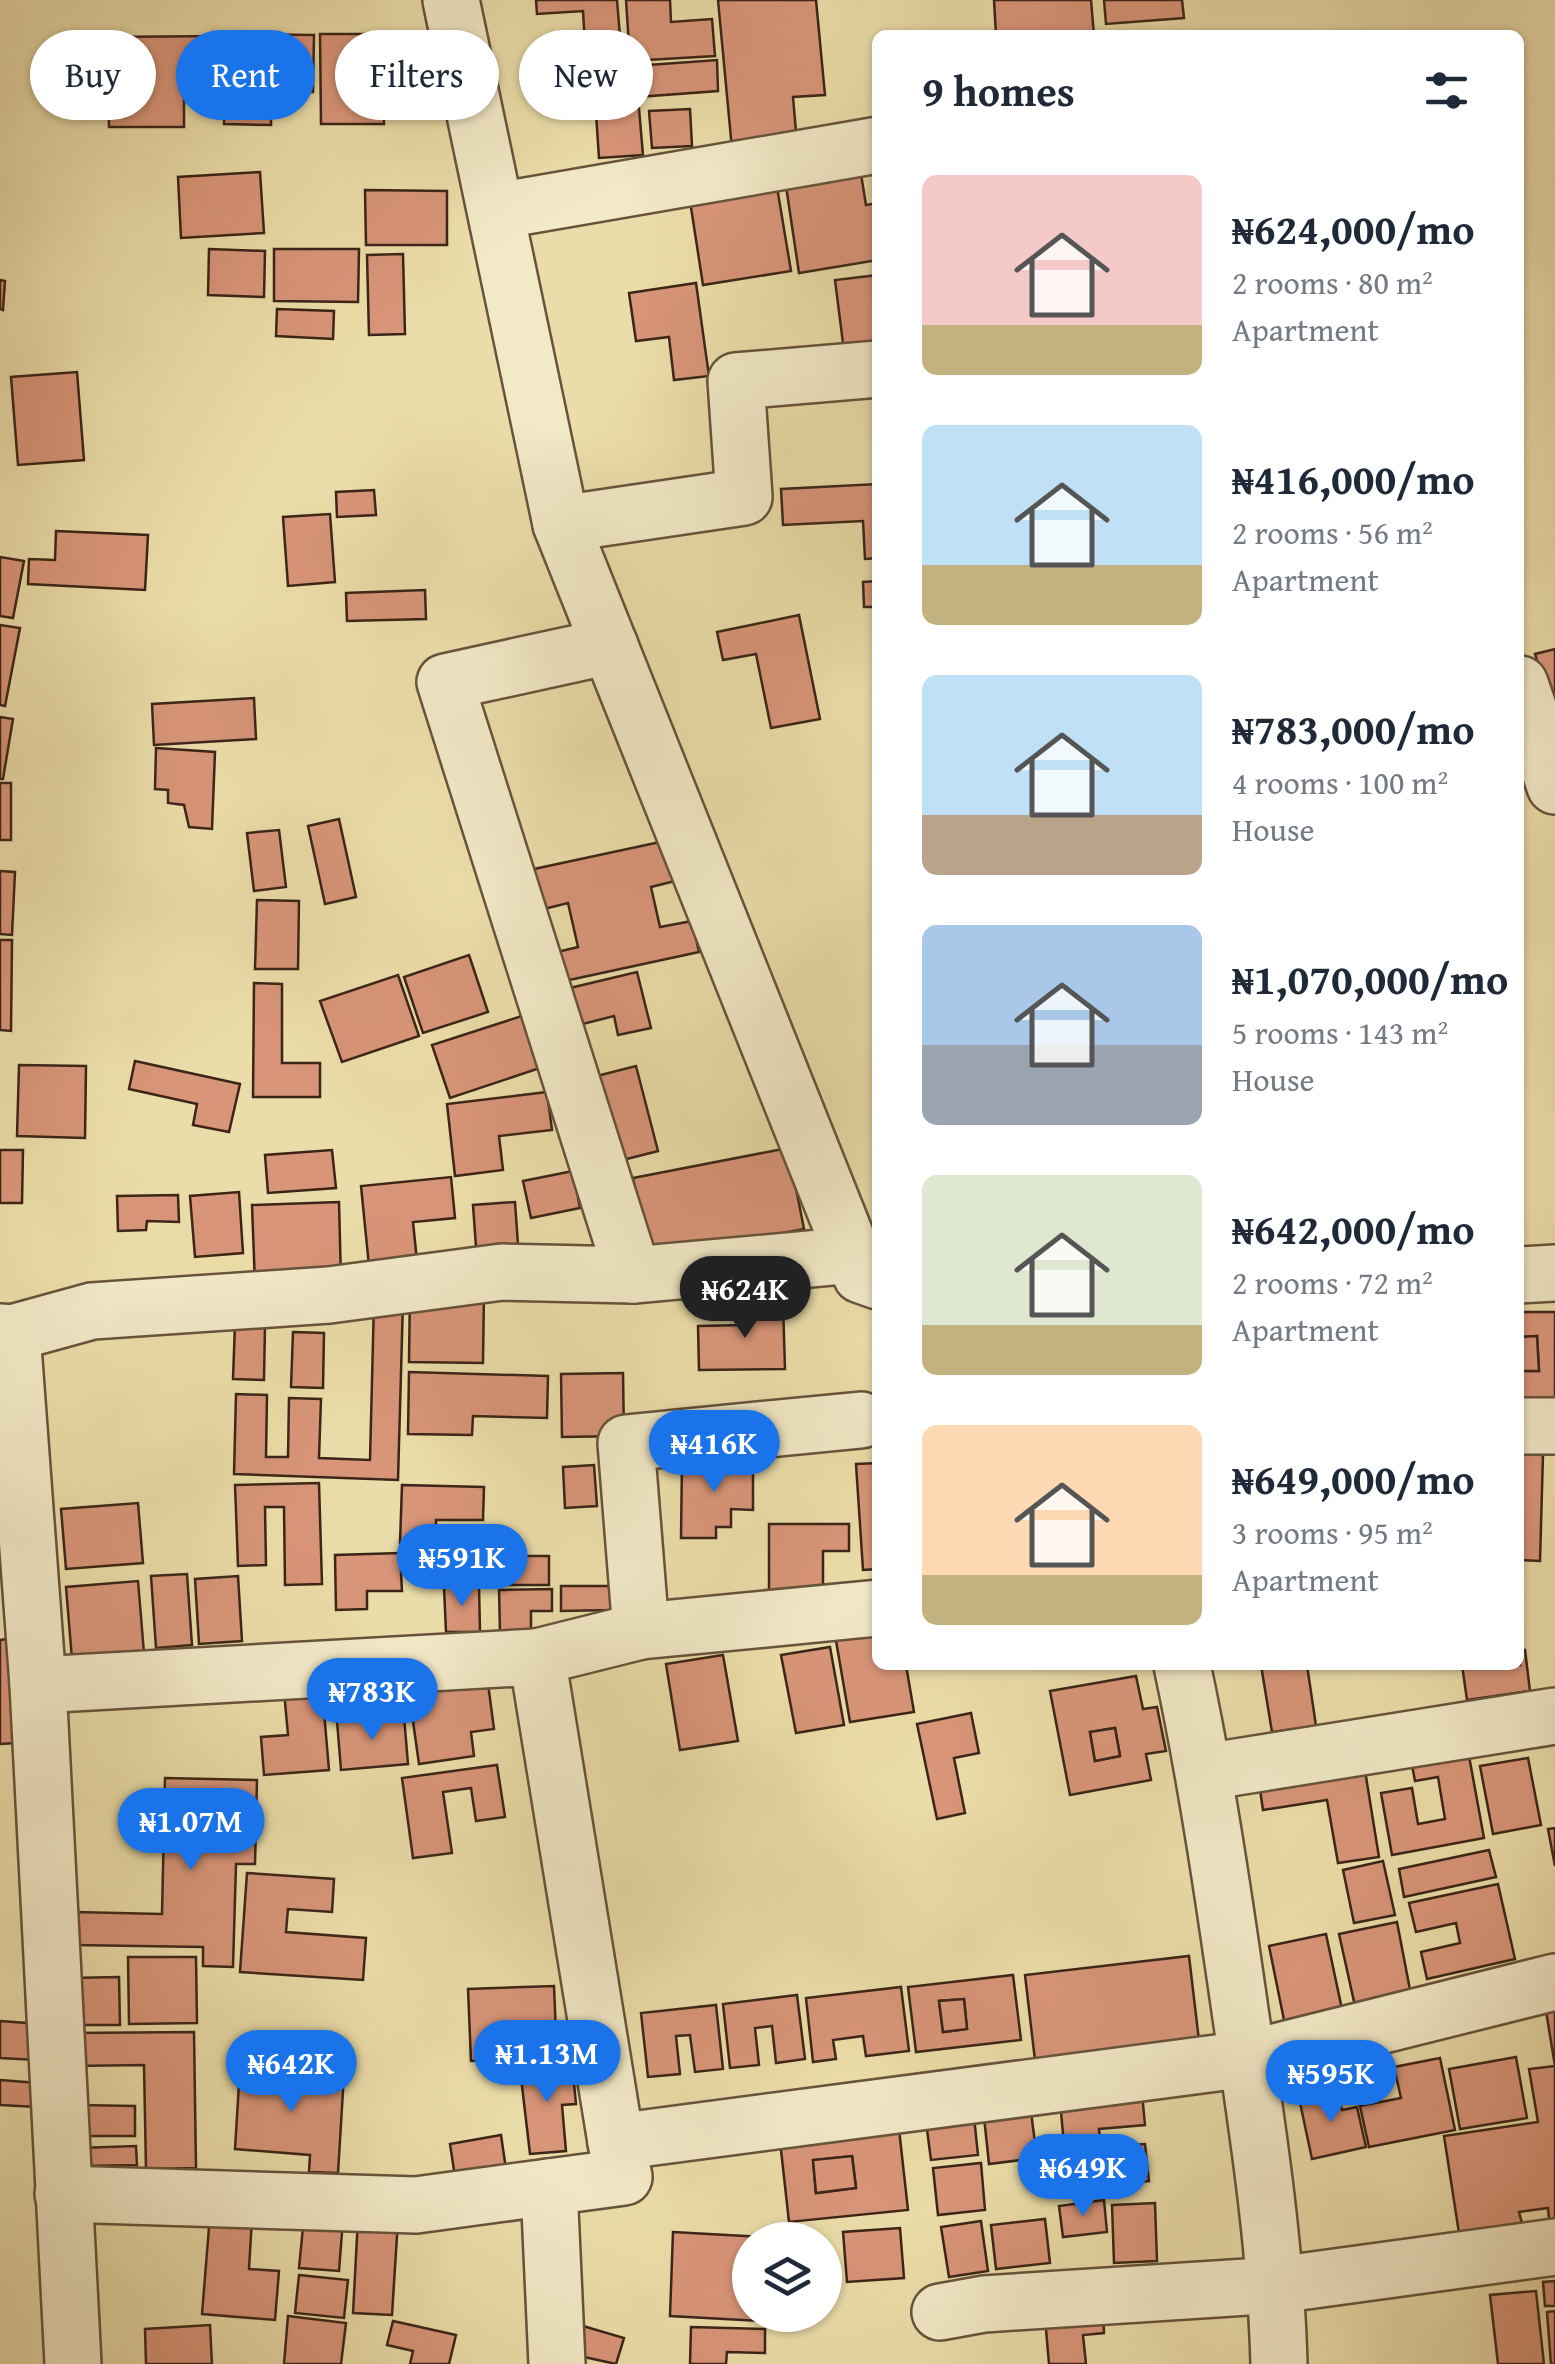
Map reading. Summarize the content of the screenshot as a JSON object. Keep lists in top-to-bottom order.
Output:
{
  "page": {
    "chip": [
      "Buy",
      "Rent",
      "Filters",
      "New"
    ],
    "heading": "9 homes",
    "list": [
      {
        "name": "₦624,000/mo",
        "note": "2 rooms · 80 m² · Apartment"
      },
      {
        "name": "₦416,000/mo",
        "note": "2 rooms · 56 m² · Apartment"
      },
      {
        "name": "₦783,000/mo",
        "note": "4 rooms · 100 m² · House"
      },
      {
        "name": "₦1,070,000/mo",
        "note": "5 rooms · 143 m² · House"
      },
      {
        "name": "₦642,000/mo",
        "note": "2 rooms · 72 m² · Apartment"
      },
      {
        "name": "₦649,000/mo",
        "note": "3 rooms · 95 m² · Apartment"
      }
    ],
    "price": [
      "₦624K",
      "₦416K",
      "₦591K",
      "₦783K",
      "₦1.07M",
      "₦1.13M",
      "₦642K",
      "₦595K",
      "₦649K"
    ]
  }
}
